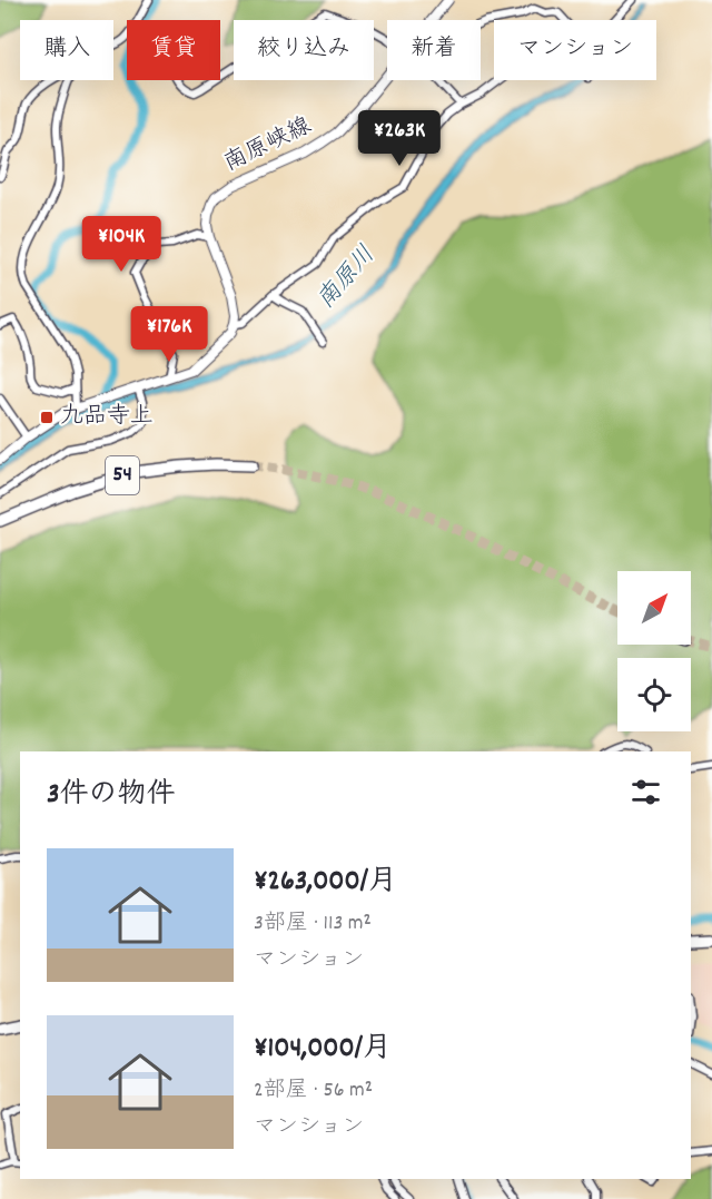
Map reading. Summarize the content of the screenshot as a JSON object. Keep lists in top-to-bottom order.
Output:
{
  "streets": {
    "highway": ["54"],
    "main road": ["南原峡線"]
  },
  "water": ["南原川"],
  "places": {
    "transit": ["九品寺上"]
  },
  "north": "top right",
  "page": {
    "chip": [
      "購入",
      "賃貸",
      "絞り込み",
      "新着",
      "マンション"
    ],
    "price": ["¥263K", "¥104K", "¥176K"],
    "heading": "3件の物件",
    "list": [
      {
        "name": "¥263,000/月",
        "note": "3部屋 · 113 m² · マンション"
      },
      {
        "name": "¥104,000/月",
        "note": "2部屋 · 56 m² · マンション"
      }
    ]
  }
}
